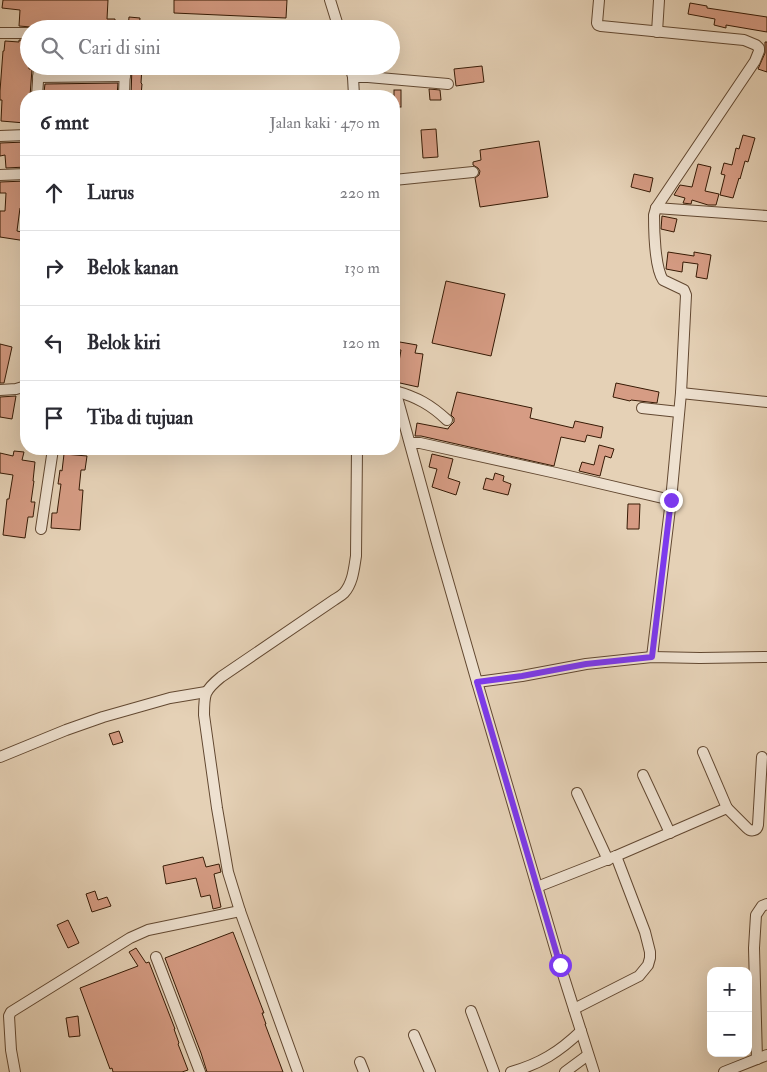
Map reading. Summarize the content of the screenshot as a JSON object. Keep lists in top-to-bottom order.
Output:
{
  "page": {
    "search": "Cari di sini",
    "heading": ["6 mnt", "Jalan kaki · 470 m"],
    "list": [
      ["Lurus", "220 m"],
      ["Belok kanan", "130 m"],
      ["Belok kiri", "120 m"],
      "Tiba di tujuan"
    ],
    "map_buttons": ["+", "−"]
  }
}
